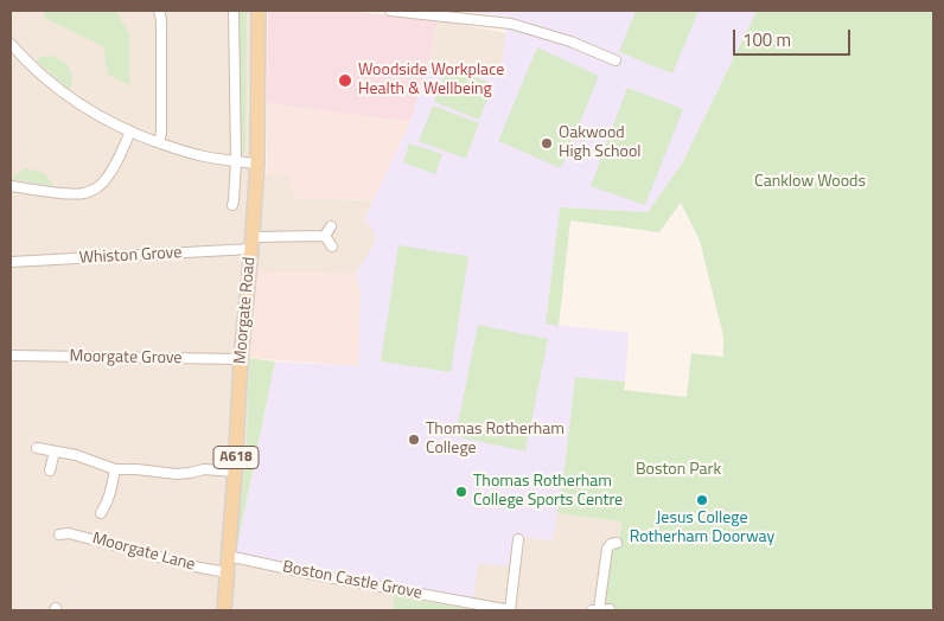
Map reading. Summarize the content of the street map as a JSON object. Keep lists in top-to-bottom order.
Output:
{
  "streets": {
    "main road": ["Moorgate Road", "A618"],
    "street": [
      "Whiston Grove",
      "Moorgate Grove",
      "Moorgate Lane",
      "Boston Castle Grove"
    ]
  },
  "crossings": [
    ["Whiston Grove", "Moorgate Road"],
    ["Moorgate Road", "Moorgate Grove"],
    ["Moorgate Road", "Moorgate Lane"],
    ["Moorgate Road", "Boston Castle Grove"]
  ],
  "parks": ["Canklow Woods", "Boston Park"],
  "places": [
    "Woodside Workplace Health & Wellbeing",
    "Oakwood High School",
    "Thomas Rotherham College",
    "Thomas Rotherham College Sports Centre",
    "Jesus College Rotherham Doorway"
  ],
  "scale_bar": "100 m"
}
